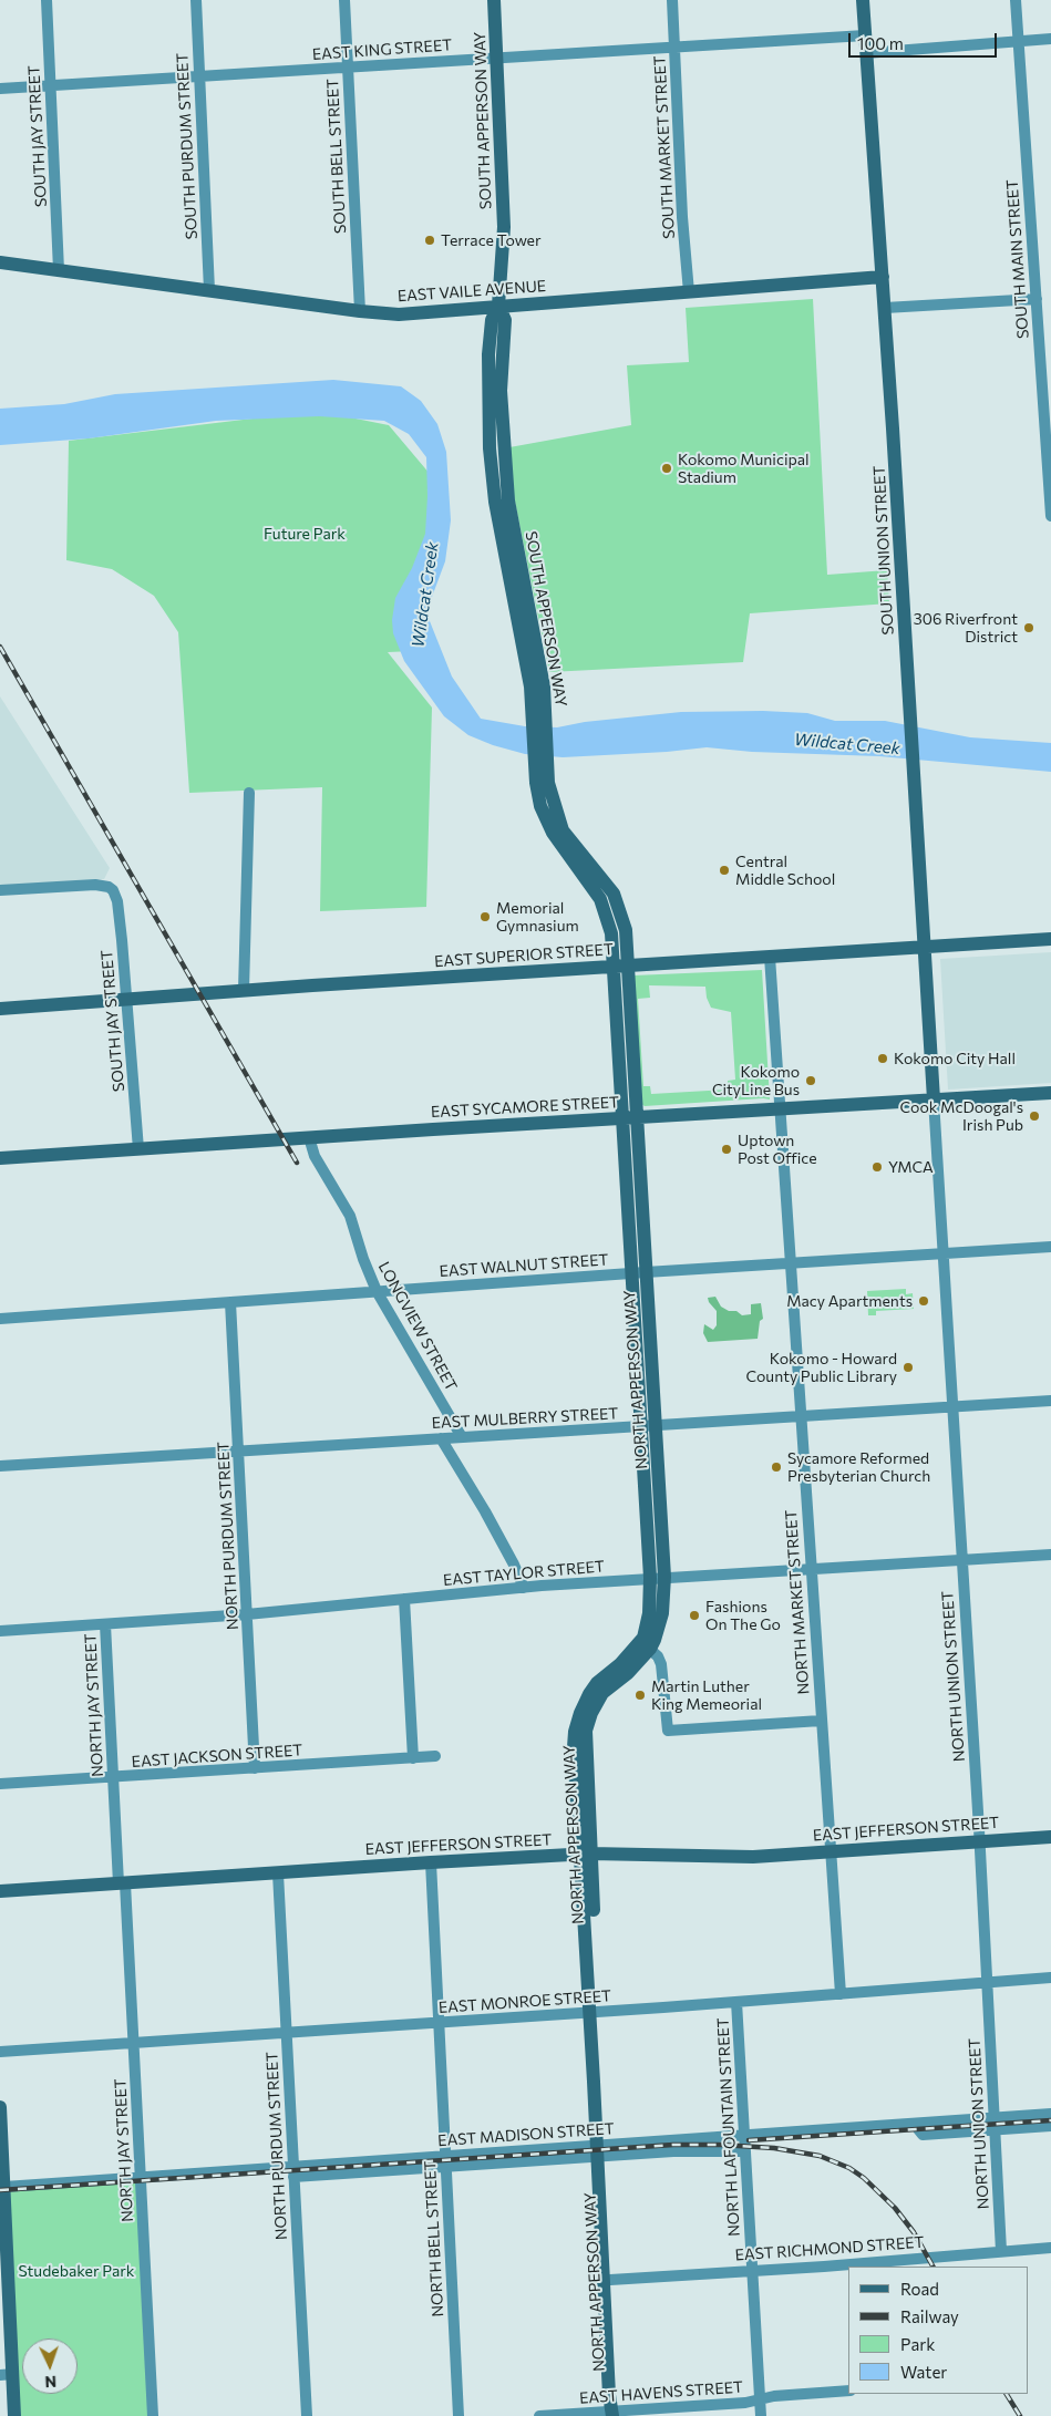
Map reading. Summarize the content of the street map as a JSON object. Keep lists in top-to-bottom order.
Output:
{
  "streets": {
    "street": [
      "EAST KING STREET",
      "SOUTH APPERSON WAY",
      "SOUTH JAY STREET",
      "SOUTH PURDUM STREET",
      "SOUTH MARKET STREET",
      "SOUTH BELL STREET",
      "SOUTH MAIN STREET",
      "EAST VAILE AVENUE",
      "SOUTH UNION STREET",
      "EAST SUPERIOR STREET",
      "EAST SYCAMORE STREET",
      "EAST WALNUT STREET",
      "LONGVIEW STREET",
      "NORTH APPERSON WAY",
      "EAST MULBERRY STREET",
      "NORTH PURDUM STREET",
      "EAST TAYLOR STREET",
      "NORTH MARKET STREET",
      "NORTH UNION STREET",
      "NORTH JAY STREET",
      "EAST JACKSON STREET",
      "EAST JEFFERSON STREET",
      "EAST MONROE STREET",
      "NORTH LAFOUNTAIN STREET",
      "EAST MADISON STREET",
      "NORTH BELL STREET",
      "EAST RICHMOND STREET",
      "EAST HAVENS STREET"
    ]
  },
  "crossings": [
    ["EAST KING STREET", "SOUTH APPERSON WAY"],
    ["EAST KING STREET", "SOUTH JAY STREET"],
    ["EAST KING STREET", "SOUTH PURDUM STREET"],
    ["EAST KING STREET", "SOUTH MARKET STREET"],
    ["EAST KING STREET", "SOUTH BELL STREET"],
    ["EAST KING STREET", "SOUTH UNION STREET"],
    ["SOUTH APPERSON WAY", "EAST VAILE AVENUE"],
    ["SOUTH APPERSON WAY", "EAST SUPERIOR STREET"],
    ["SOUTH APPERSON WAY", "EAST SYCAMORE STREET"],
    ["SOUTH APPERSON WAY", "NORTH APPERSON WAY"],
    ["SOUTH JAY STREET", "EAST VAILE AVENUE"],
    ["SOUTH JAY STREET", "EAST SUPERIOR STREET"],
    ["SOUTH JAY STREET", "EAST SYCAMORE STREET"],
    ["SOUTH PURDUM STREET", "EAST VAILE AVENUE"],
    ["SOUTH MARKET STREET", "EAST VAILE AVENUE"],
    ["SOUTH BELL STREET", "EAST VAILE AVENUE"],
    ["EAST VAILE AVENUE", "SOUTH UNION STREET"],
    ["SOUTH UNION STREET", "EAST SUPERIOR STREET"],
    ["SOUTH UNION STREET", "EAST SYCAMORE STREET"],
    ["SOUTH UNION STREET", "NORTH UNION STREET"],
    ["EAST SYCAMORE STREET", "LONGVIEW STREET"],
    ["EAST SYCAMORE STREET", "NORTH APPERSON WAY"],
    ["EAST SYCAMORE STREET", "NORTH MARKET STREET"],
    ["EAST SYCAMORE STREET", "NORTH UNION STREET"],
    ["EAST WALNUT STREET", "LONGVIEW STREET"],
    ["EAST WALNUT STREET", "NORTH APPERSON WAY"],
    ["EAST WALNUT STREET", "NORTH PURDUM STREET"],
    ["EAST WALNUT STREET", "NORTH MARKET STREET"],
    ["EAST WALNUT STREET", "NORTH UNION STREET"],
    ["LONGVIEW STREET", "EAST MULBERRY STREET"],
    ["NORTH APPERSON WAY", "EAST MULBERRY STREET"],
    ["NORTH APPERSON WAY", "EAST TAYLOR STREET"],
    ["NORTH APPERSON WAY", "EAST JEFFERSON STREET"],
    ["NORTH APPERSON WAY", "EAST MONROE STREET"],
    ["NORTH APPERSON WAY", "EAST MADISON STREET"],
    ["NORTH APPERSON WAY", "EAST RICHMOND STREET"],
    ["NORTH APPERSON WAY", "EAST HAVENS STREET"],
    ["EAST MULBERRY STREET", "NORTH PURDUM STREET"],
    ["EAST MULBERRY STREET", "NORTH MARKET STREET"],
    ["EAST MULBERRY STREET", "NORTH UNION STREET"],
    ["NORTH PURDUM STREET", "EAST TAYLOR STREET"],
    ["NORTH PURDUM STREET", "EAST JACKSON STREET"],
    ["NORTH PURDUM STREET", "EAST JEFFERSON STREET"],
    ["NORTH PURDUM STREET", "EAST MONROE STREET"],
    ["NORTH PURDUM STREET", "EAST MADISON STREET"],
    ["EAST TAYLOR STREET", "NORTH MARKET STREET"],
    ["EAST TAYLOR STREET", "NORTH UNION STREET"],
    ["EAST TAYLOR STREET", "NORTH JAY STREET"],
    ["NORTH MARKET STREET", "EAST JEFFERSON STREET"],
    ["NORTH MARKET STREET", "EAST MONROE STREET"],
    ["NORTH UNION STREET", "EAST JEFFERSON STREET"],
    ["NORTH UNION STREET", "EAST MONROE STREET"],
    ["NORTH UNION STREET", "EAST MADISON STREET"],
    ["NORTH UNION STREET", "EAST RICHMOND STREET"],
    ["NORTH JAY STREET", "EAST JACKSON STREET"],
    ["NORTH JAY STREET", "EAST JEFFERSON STREET"],
    ["NORTH JAY STREET", "EAST MONROE STREET"],
    ["NORTH JAY STREET", "EAST MADISON STREET"],
    ["EAST JEFFERSON STREET", "NORTH BELL STREET"],
    ["EAST MONROE STREET", "NORTH LAFOUNTAIN STREET"],
    ["EAST MONROE STREET", "NORTH BELL STREET"],
    ["NORTH LAFOUNTAIN STREET", "EAST MADISON STREET"],
    ["NORTH LAFOUNTAIN STREET", "EAST RICHMOND STREET"],
    ["NORTH LAFOUNTAIN STREET", "EAST HAVENS STREET"],
    ["EAST MADISON STREET", "NORTH BELL STREET"]
  ],
  "water": ["Wildcat Creek"],
  "parks": ["Future Park", "Studebaker Park"],
  "places": [
    "Terrace Tower",
    "Kokomo Municipal Stadium",
    "306 Riverfront District",
    "Central Middle School",
    "Memorial Gymnasium",
    "Kokomo City Hall",
    "Kokomo CityLine Bus",
    "Cook McDoogal's Irish Pub",
    "Uptown Post Office",
    "YMCA",
    "Macy Apartments",
    "Kokomo - Howard County Public Library",
    "Sycamore Reformed Presbyterian Church",
    "Fashions On The Go",
    "Martin Luther King Memeorial"
  ],
  "legend": [
    "Road",
    "Railway",
    "Park",
    "Water"
  ],
  "scale_bar": "100 m",
  "north": "bottom"
}
